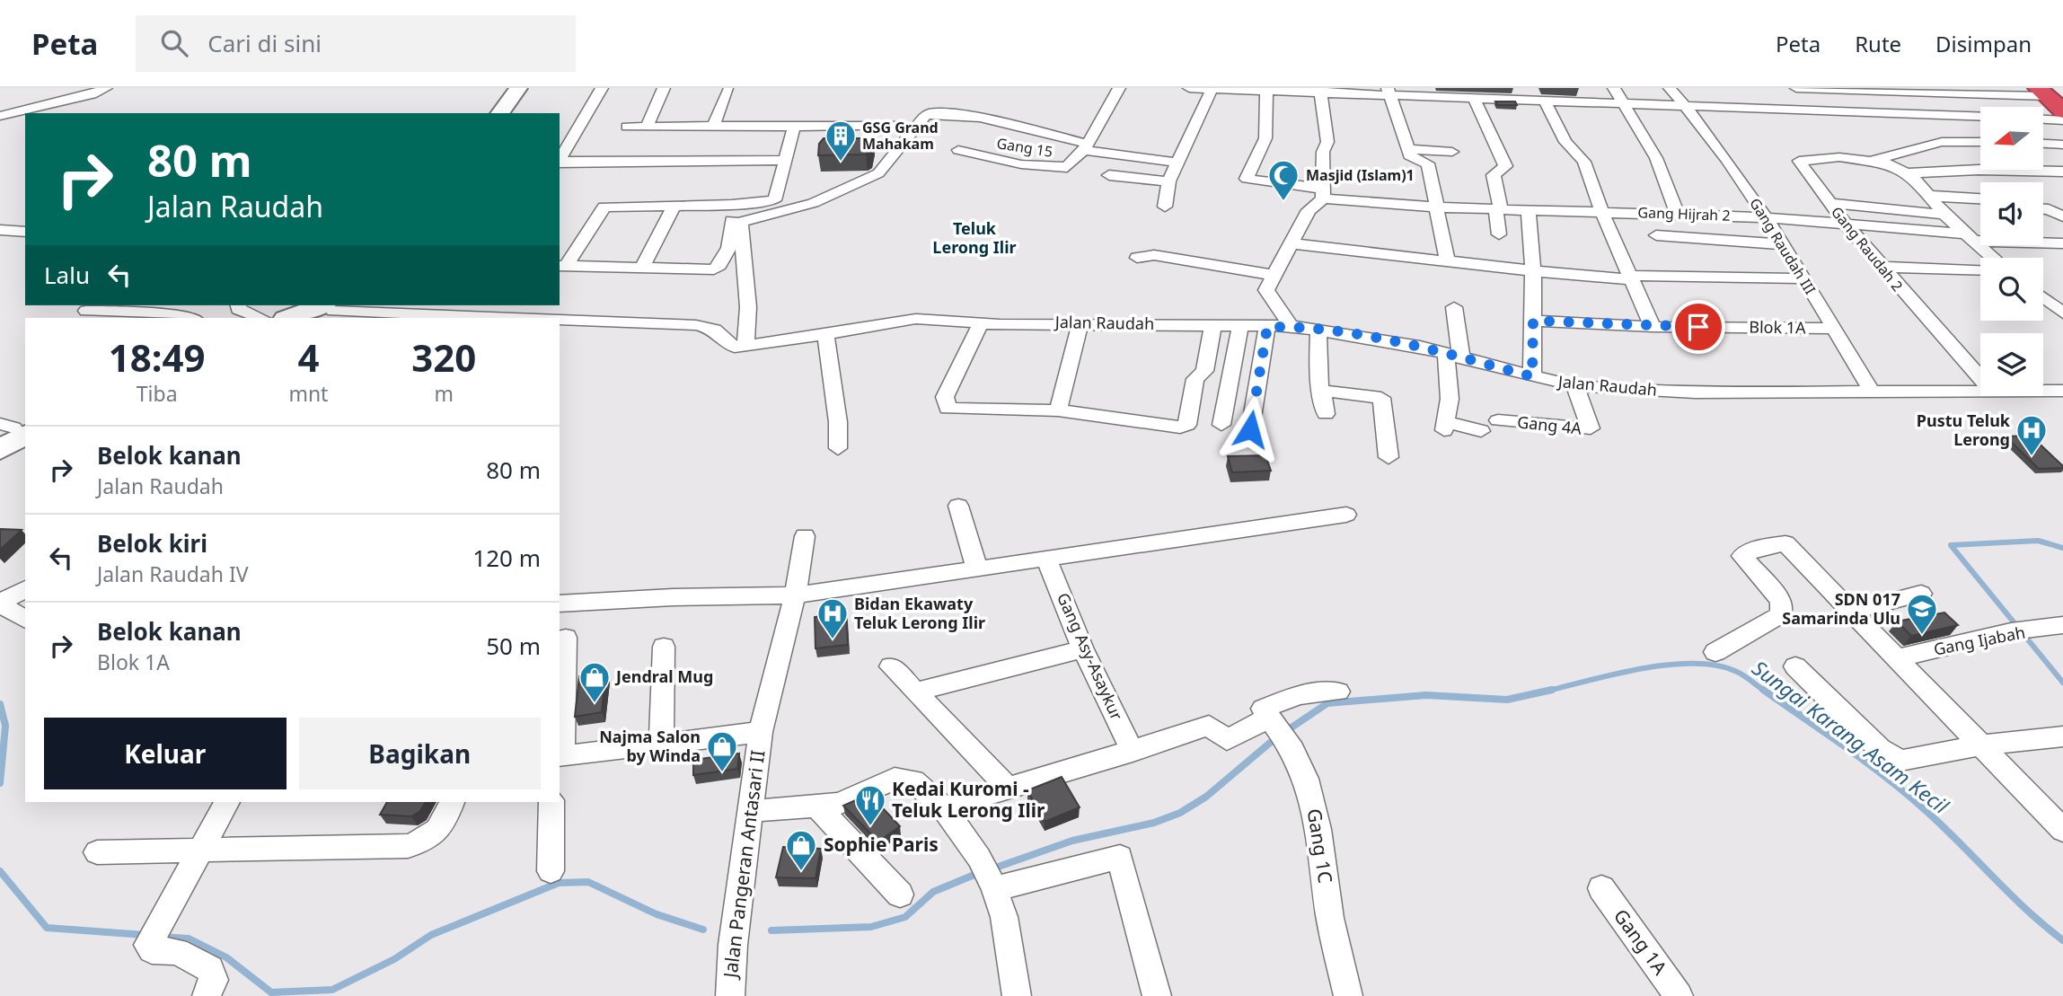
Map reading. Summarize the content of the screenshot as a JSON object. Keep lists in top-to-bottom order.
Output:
{
  "streets": {
    "street": [
      "Gang 15",
      "Gang Hijrah 2",
      "Gang Raudah III",
      "Gang Raudah 2",
      "Jalan Raudah",
      "Blok 1A",
      "Gang 4A",
      "Gang Ijabah",
      "Gang Asy-Asaykur",
      "Gang 1C",
      "Jalan Pangeran Antasari II",
      "Gang 1A"
    ]
  },
  "crossings": [
    ["Gang Hijrah 2", "Gang Raudah III"],
    ["Gang Raudah III", "Jalan Raudah"],
    ["Gang Raudah III", "Blok 1A"],
    ["Jalan Raudah", "Gang 4A"]
  ],
  "districts": ["Teluk Lerong Ilir"],
  "water": ["Sungai Karang Asam Kecil"],
  "places": {
    "building": ["GSG Grand Mahakam"],
    "mosque": ["Masjid (Islam)1"],
    "hospital": ["Pustu Teluk Lerong", "Bidan Ekawaty Teluk Lerong Ilir"],
    "school or university": ["SDN 017 Samarinda Ulu"],
    "shop": ["Jendral Mug", "Najma Salon by Winda", "Sophie Paris"],
    "restaurant": ["Kedai Kuromi - Teluk Lerong Ilir"]
  },
  "north": "left",
  "page": {
    "header": "Peta",
    "search": "Cari di sini",
    "nav": ["Peta", "Rute", "Disimpan"],
    "turn": ["80 m", "Jalan Raudah"],
    "then": "Lalu",
    "eta": [
      "18:49",
      "Tiba",
      "4",
      "mnt",
      "320",
      "m"
    ],
    "list": [
      {
        "name": "Belok kanan",
        "note": "Jalan Raudah",
        "value": "80 m"
      },
      {
        "name": "Belok kiri",
        "note": "Jalan Raudah IV",
        "value": "120 m"
      },
      {
        "name": "Belok kanan",
        "note": "Blok 1A",
        "value": "50 m"
      }
    ],
    "buttons": ["Keluar", "Bagikan"]
  }
}
